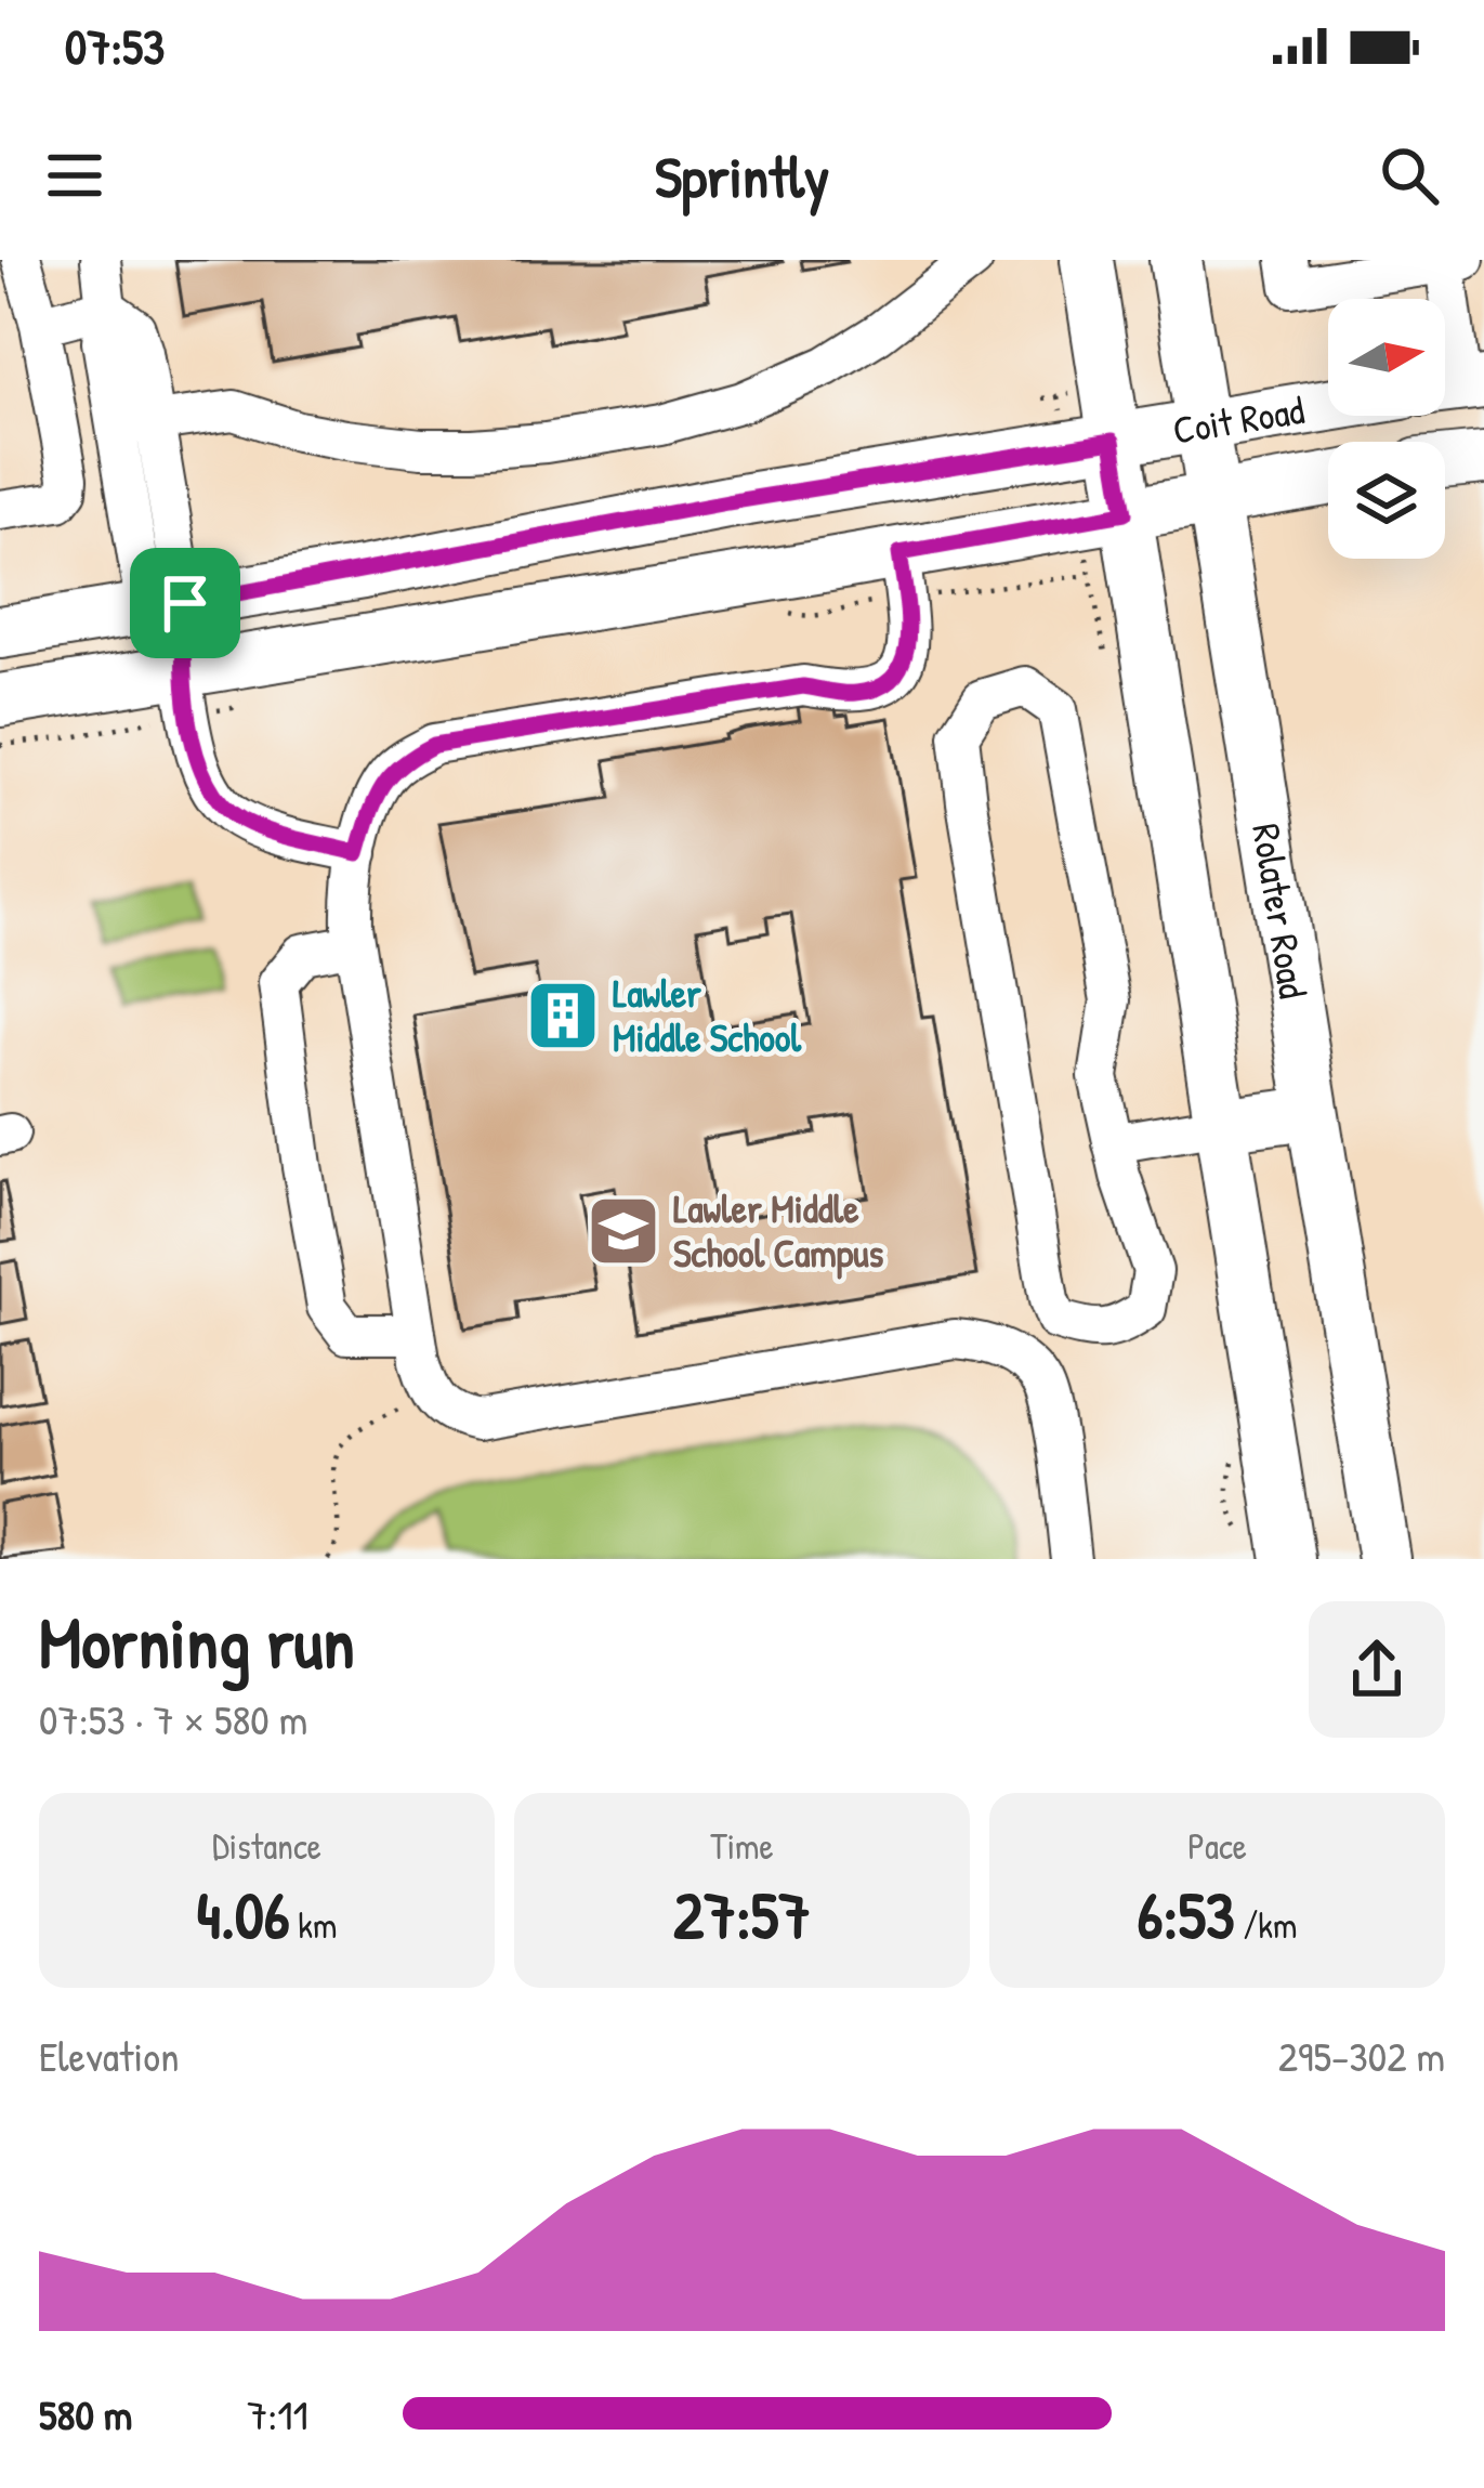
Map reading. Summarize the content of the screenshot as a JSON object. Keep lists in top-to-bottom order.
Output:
{
  "streets": {
    "main road": ["Coit Road", "Rolater Road"]
  },
  "crossings": [
    ["Coit Road", "Rolater Road"]
  ],
  "places": {
    "building": ["Lawler Middle School"],
    "school or university": ["Lawler Middle School Campus"]
  },
  "north": "right",
  "page": {
    "status": "07:53",
    "header": "Sprintly",
    "heading": ["Morning run", "07:53 · 7 × 580 m"],
    "stats": [
      ["Distance", "4.06 km"],
      ["Time", "27:57"],
      ["Pace", "6:53 /km"]
    ],
    "chart": ["Elevation", "295–302 m"],
    "list": [
      {
        "name": "580 m",
        "note": "7:11"
      }
    ]
  }
}
